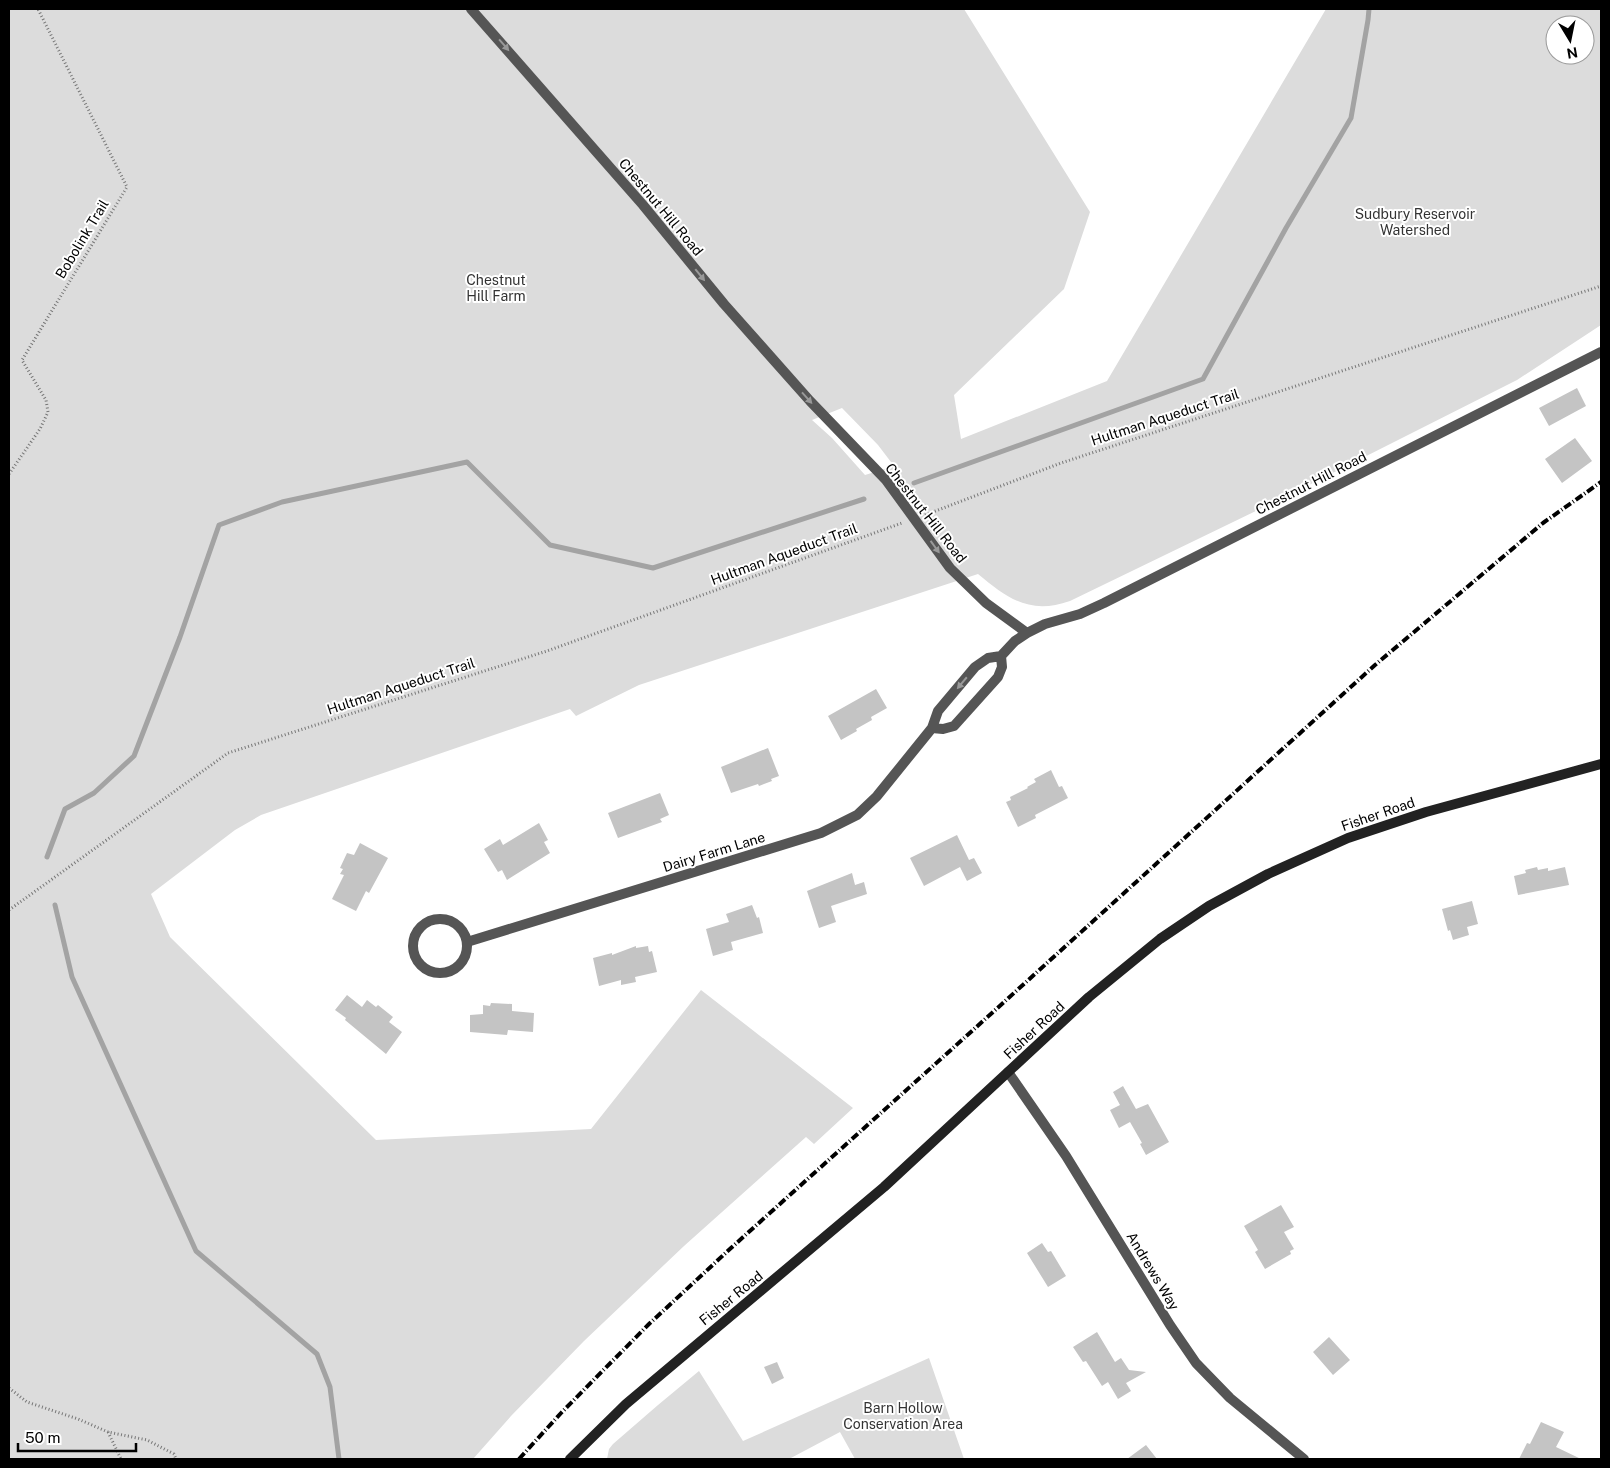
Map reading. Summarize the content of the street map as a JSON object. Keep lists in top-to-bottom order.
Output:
{
  "streets": {
    "street": [
      "Chestnut Hill Road",
      "Fisher Road",
      "Dairy Farm Lane",
      "Andrews Way"
    ],
    "path": ["Bobolink Trail", "Hultman Aqueduct Trail"]
  },
  "crossings": [
    ["Chestnut Hill Road", "Hultman Aqueduct Trail"],
    ["Chestnut Hill Road", "Dairy Farm Lane"],
    ["Fisher Road", "Andrews Way"]
  ],
  "one_way": ["Chestnut Hill Road"],
  "parks": ["Sudbury Reservoir Watershed", "Chestnut Hill Farm", "Barn Hollow Conservation Area"],
  "scale_bar": "50 m",
  "north": "bottom"
}
